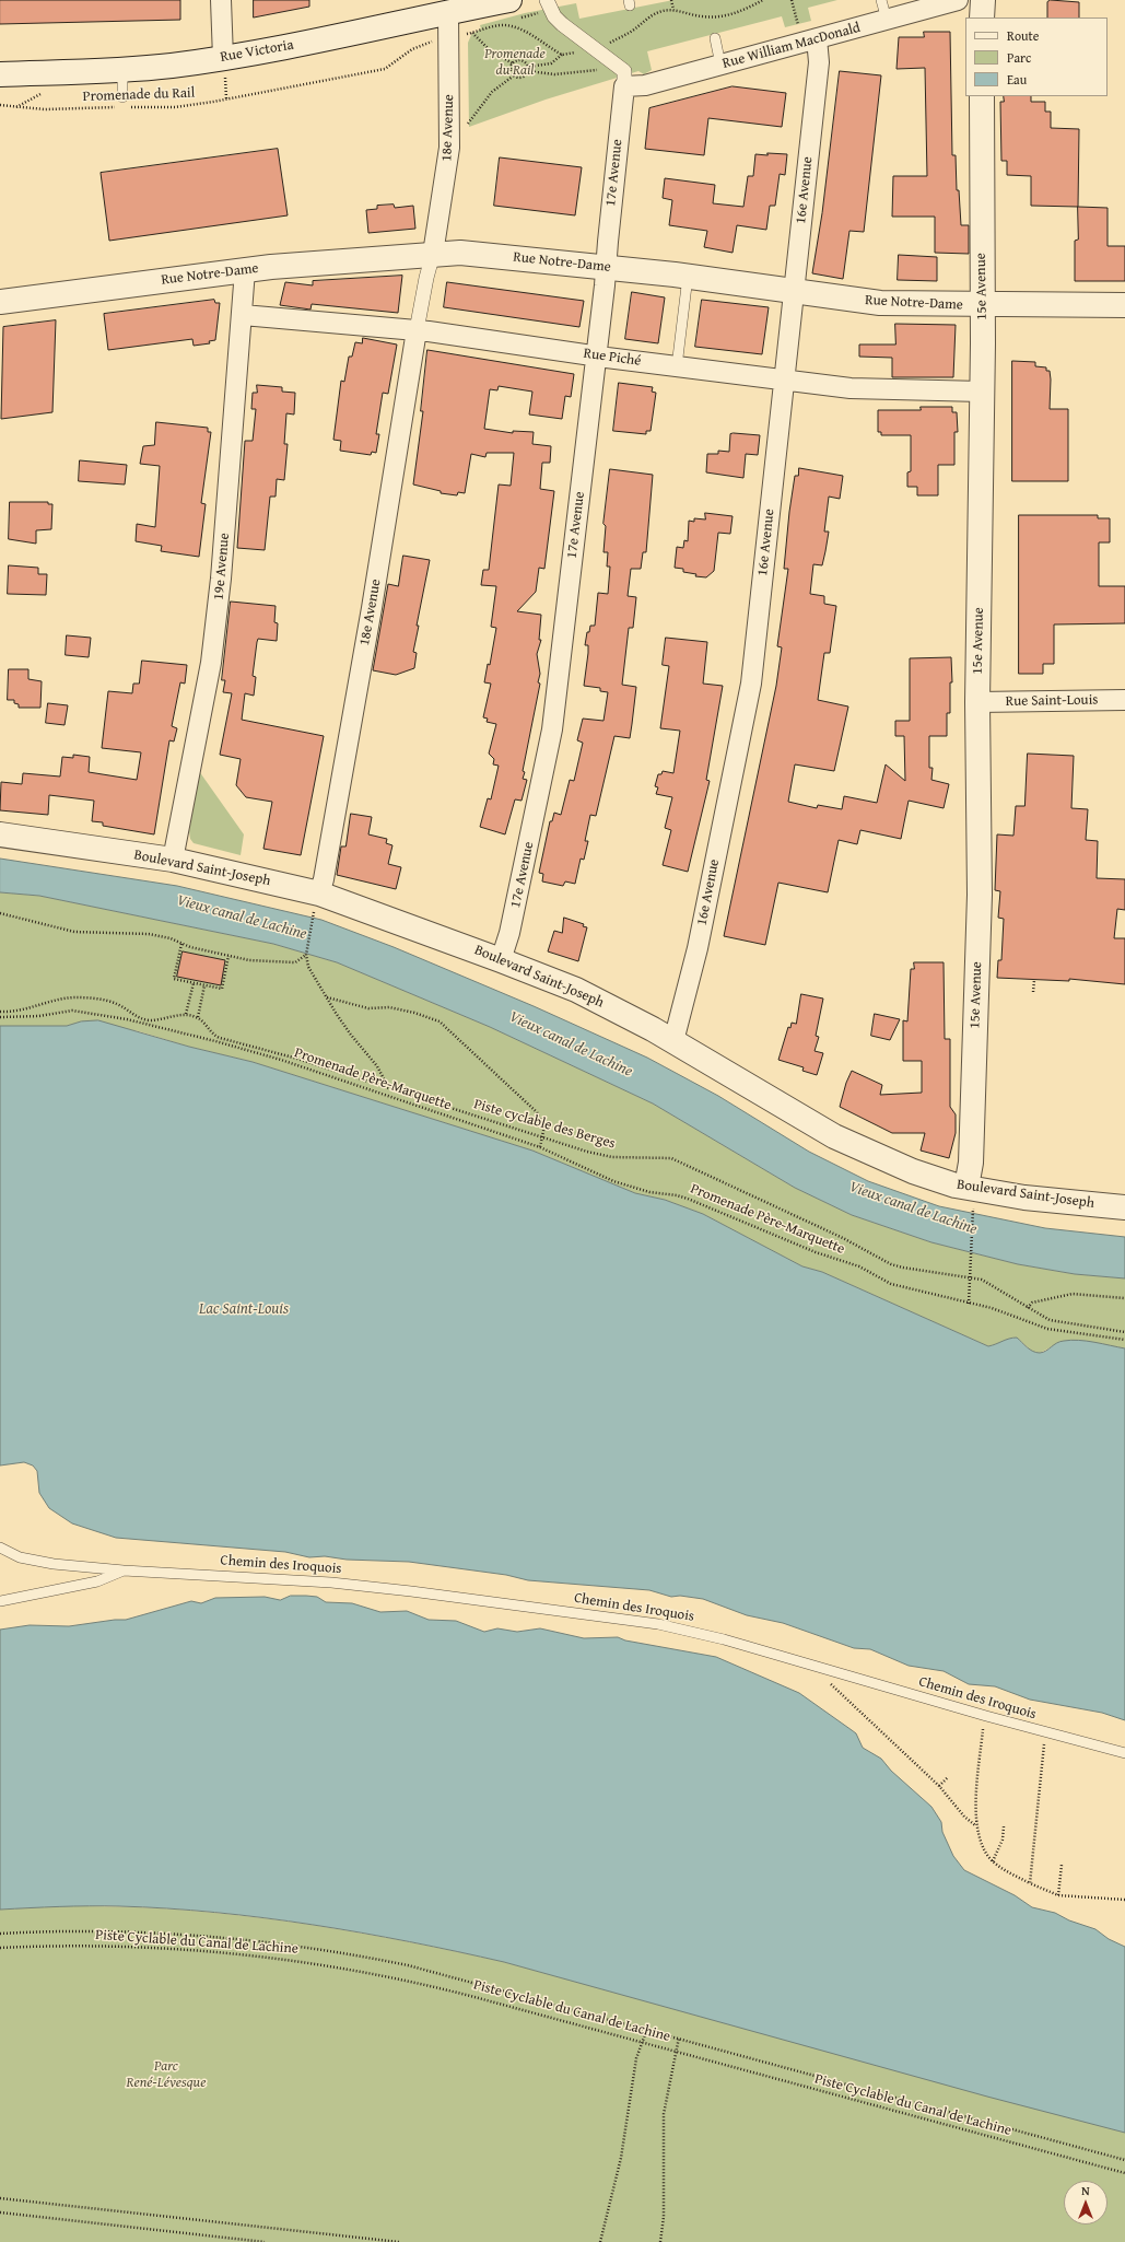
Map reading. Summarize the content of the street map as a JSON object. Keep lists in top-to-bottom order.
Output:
{
  "streets": {
    "street": [
      "Rue William MacDonald",
      "Rue Victoria",
      "18e Avenue",
      "17e Avenue",
      "16e Avenue",
      "Rue Notre-Dame",
      "15e Avenue",
      "Rue Piché",
      "19e Avenue",
      "Rue Saint-Louis",
      "Boulevard Saint-Joseph"
    ],
    "lane": ["Chemin des Iroquois"],
    "path": [
      "Promenade du Rail",
      "Promenade Père-Marquette",
      "Piste cyclable des Berges",
      "Piste Cyclable du Canal de Lachine"
    ]
  },
  "crossings": [
    ["Rue William MacDonald", "17e Avenue"],
    ["Rue William MacDonald", "16e Avenue"],
    ["Rue Victoria", "18e Avenue"],
    ["18e Avenue", "Rue Notre-Dame"],
    ["18e Avenue", "Rue Piché"],
    ["18e Avenue", "Boulevard Saint-Joseph"],
    ["17e Avenue", "Rue Notre-Dame"],
    ["17e Avenue", "Rue Piché"],
    ["17e Avenue", "Boulevard Saint-Joseph"],
    ["16e Avenue", "Rue Notre-Dame"],
    ["16e Avenue", "Rue Piché"],
    ["16e Avenue", "Boulevard Saint-Joseph"],
    ["Rue Notre-Dame", "15e Avenue"],
    ["Rue Notre-Dame", "19e Avenue"],
    ["15e Avenue", "Rue Piché"],
    ["15e Avenue", "Rue Saint-Louis"],
    ["15e Avenue", "Boulevard Saint-Joseph"],
    ["Rue Piché", "19e Avenue"],
    ["19e Avenue", "Boulevard Saint-Joseph"]
  ],
  "water": ["Vieux canal de Lachine", "Lac Saint-Louis"],
  "parks": ["Promenade du Rail", "Parc René-Lévesque"],
  "legend": ["Route", "Parc", "Eau"],
  "north": "top"
}
